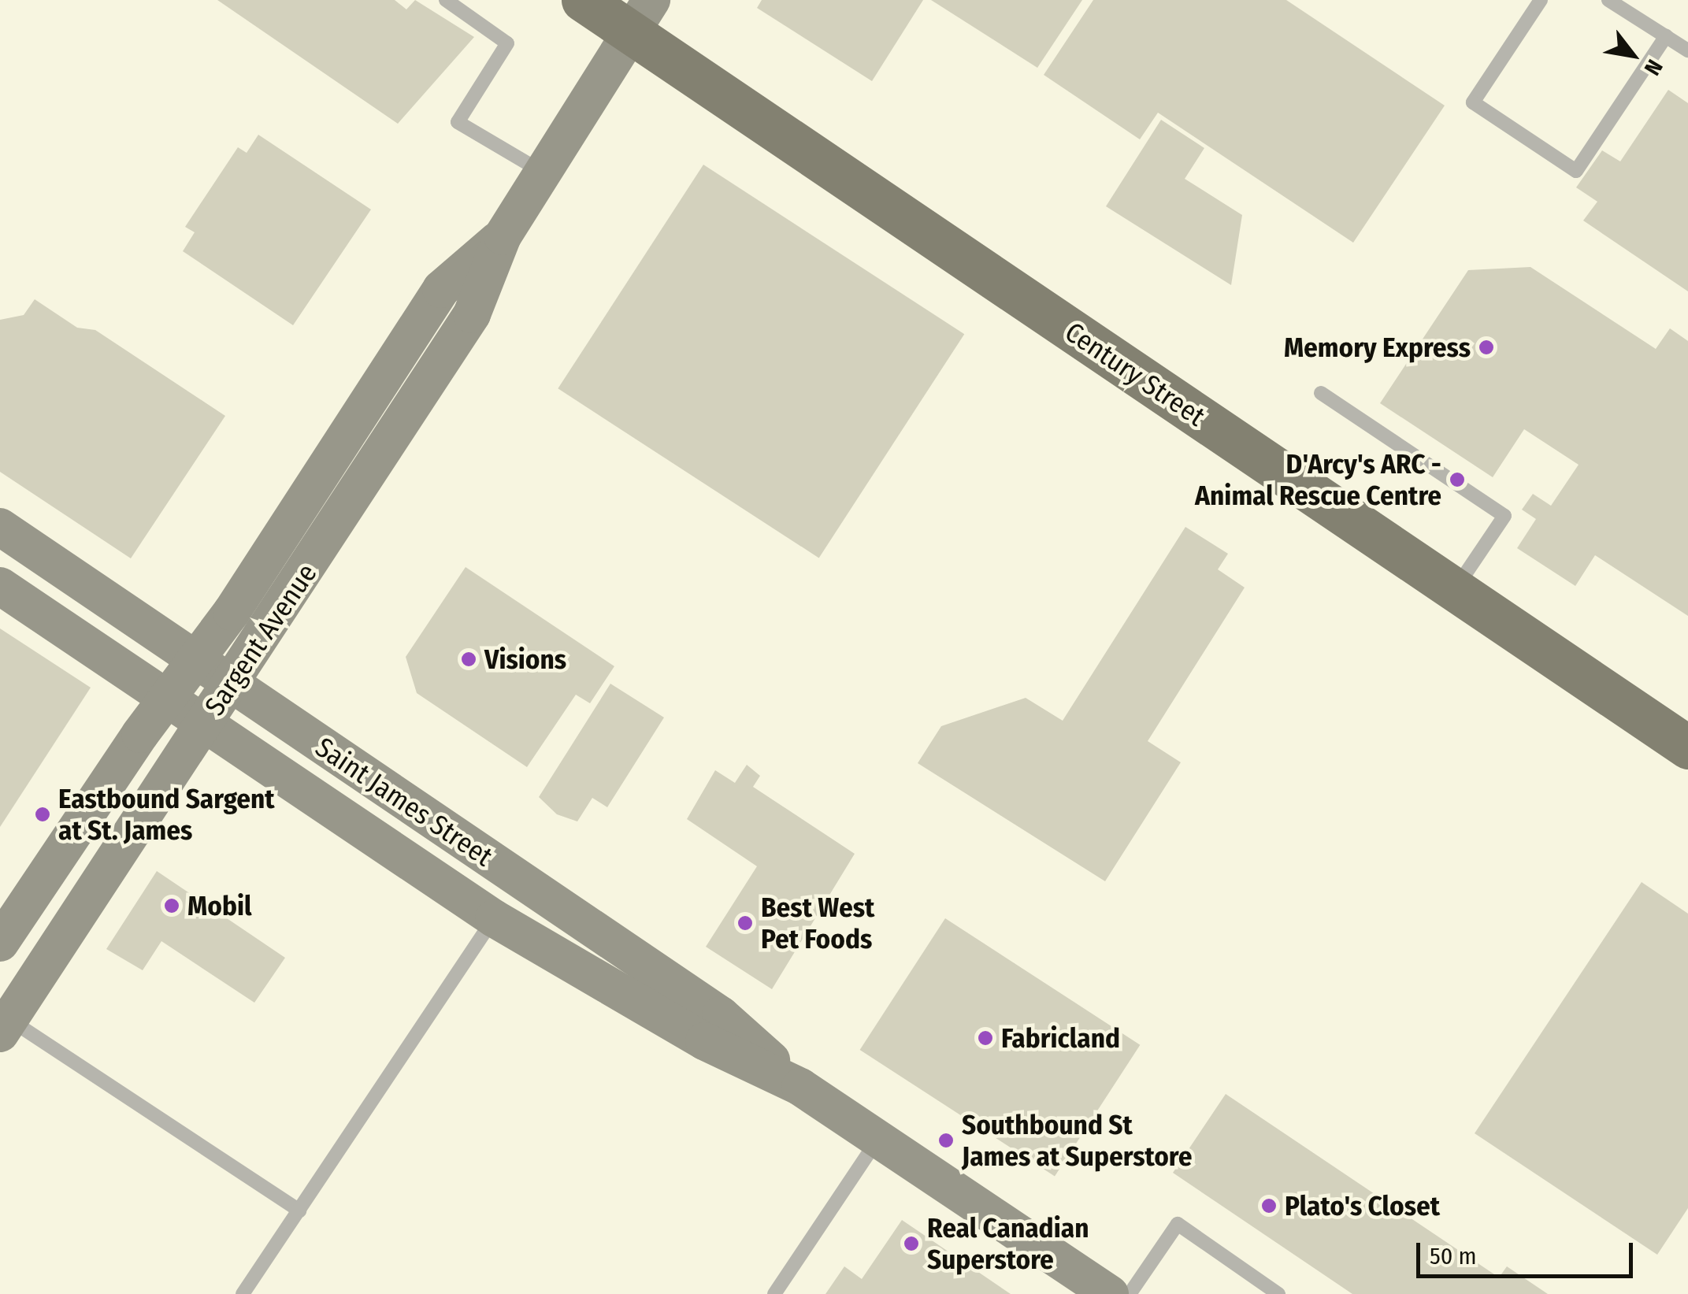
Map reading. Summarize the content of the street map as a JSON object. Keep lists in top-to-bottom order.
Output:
{
  "streets": {
    "main road": ["Century Street", "Sargent Avenue", "Saint James Street"]
  },
  "crossings": [
    ["Century Street", "Sargent Avenue"],
    ["Sargent Avenue", "Saint James Street"]
  ],
  "places": [
    "Memory Express",
    "D'Arcy's ARC - Animal Rescue Centre",
    "Visions",
    "Eastbound Sargent at St. James",
    "Mobil",
    "Best West Pet Foods",
    "Fabricland",
    "Southbound St James at Superstore",
    "Plato's Closet",
    "Real Canadian Superstore"
  ],
  "scale_bar": "50 m",
  "north": "bottom right"
}
